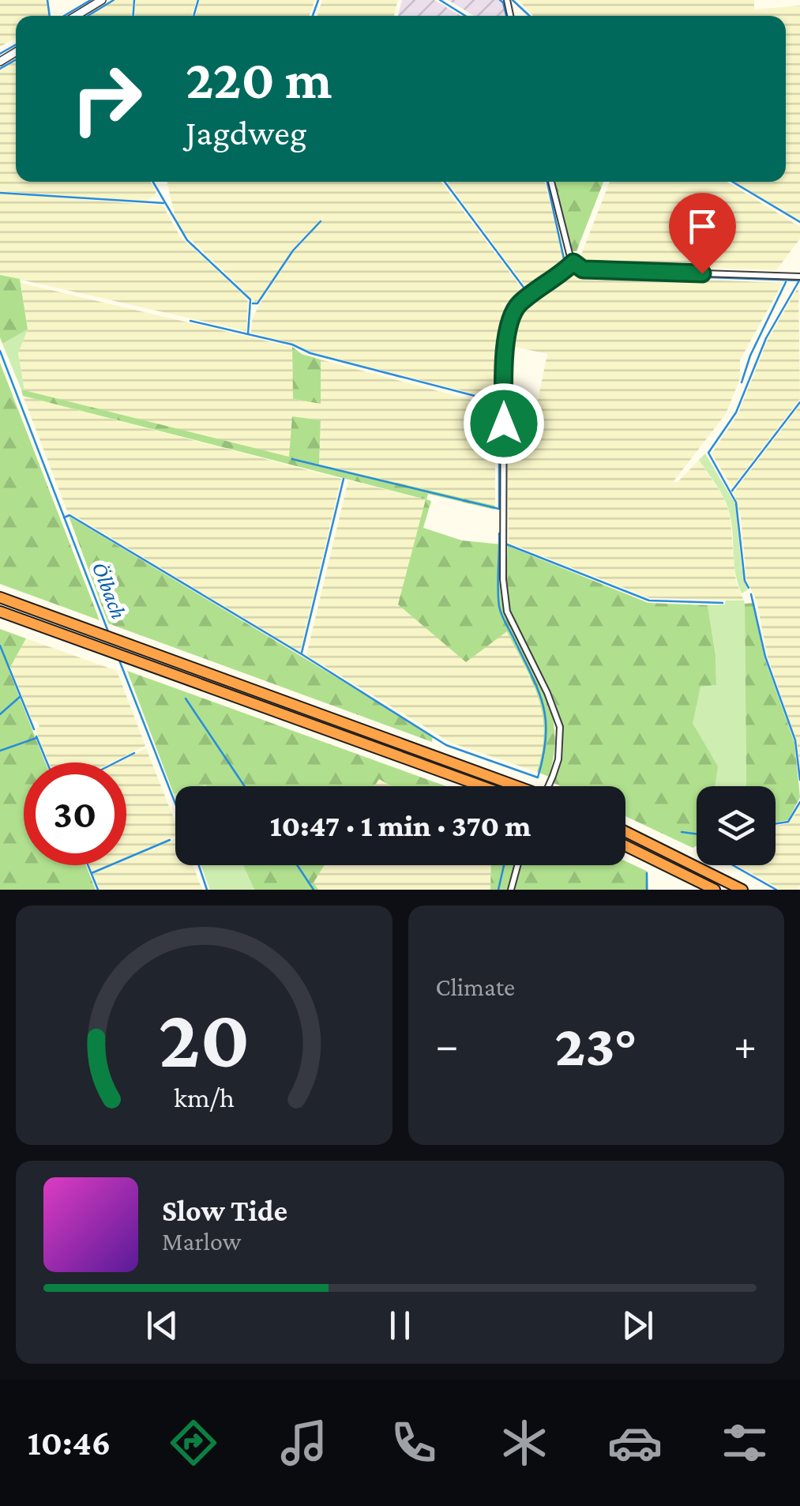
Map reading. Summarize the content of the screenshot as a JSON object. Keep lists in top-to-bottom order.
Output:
{
  "water": ["Ölbach"],
  "page": {
    "turn": ["220 m", "Jagdweg"],
    "limit": "30",
    "trip": "10:47 · 1 min · 370 m",
    "tile": "Climate",
    "heat": ["−", "23°", "+"],
    "song": ["Slow Tide", "Marlow"],
    "tabs": "10:46",
    "gauge": ["20", "km/h"]
  }
}
